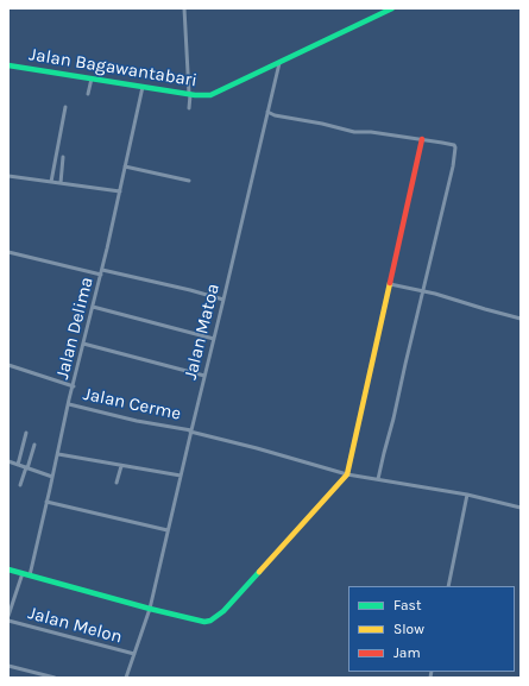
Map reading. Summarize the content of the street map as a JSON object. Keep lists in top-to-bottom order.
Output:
{
  "streets": {
    "street": [
      "Jalan Bagawantabari",
      "Jalan Delima",
      "Jalan Matoa",
      "Jalan Cerme",
      "Jalan Melon"
    ]
  },
  "crossings": [
    ["Jalan Bagawantabari", "Jalan Delima"],
    ["Jalan Bagawantabari", "Jalan Matoa"],
    ["Jalan Delima", "Jalan Cerme"],
    ["Jalan Matoa", "Jalan Cerme"],
    ["Jalan Matoa", "Jalan Melon"]
  ],
  "legend": ["Fast", "Slow", "Jam"]
}
